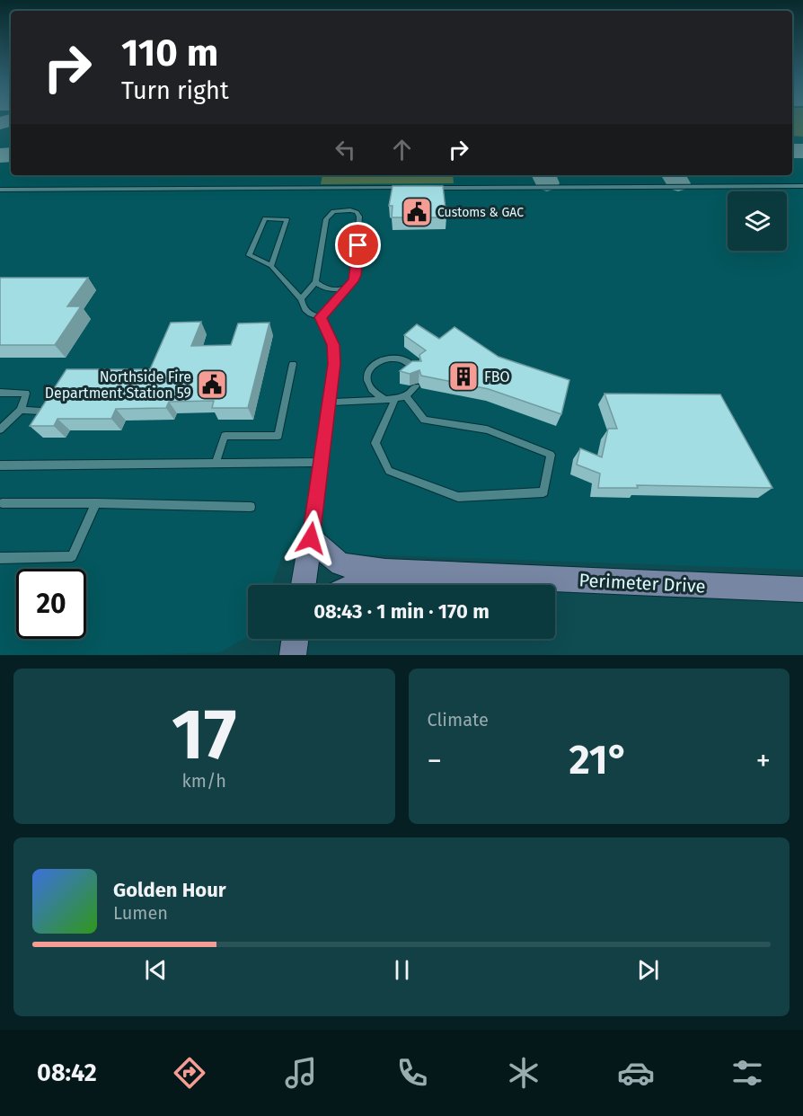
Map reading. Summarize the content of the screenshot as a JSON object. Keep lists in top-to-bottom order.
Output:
{
  "streets": {
    "street": ["Perimeter Drive"]
  },
  "places": {
    "public building": ["Customs & GAC", "Northside Fire Department Station 59"],
    "building": ["FBO"]
  },
  "page": {
    "turn": ["110 m", "Turn right"],
    "limit": "20",
    "trip": "08:43 · 1 min · 170 m",
    "tile": [
      ["17", "km/h"],
      "Climate"
    ],
    "heat": ["−", "21°", "+"],
    "song": ["Golden Hour", "Lumen"],
    "tabs": "08:42"
  }
}
